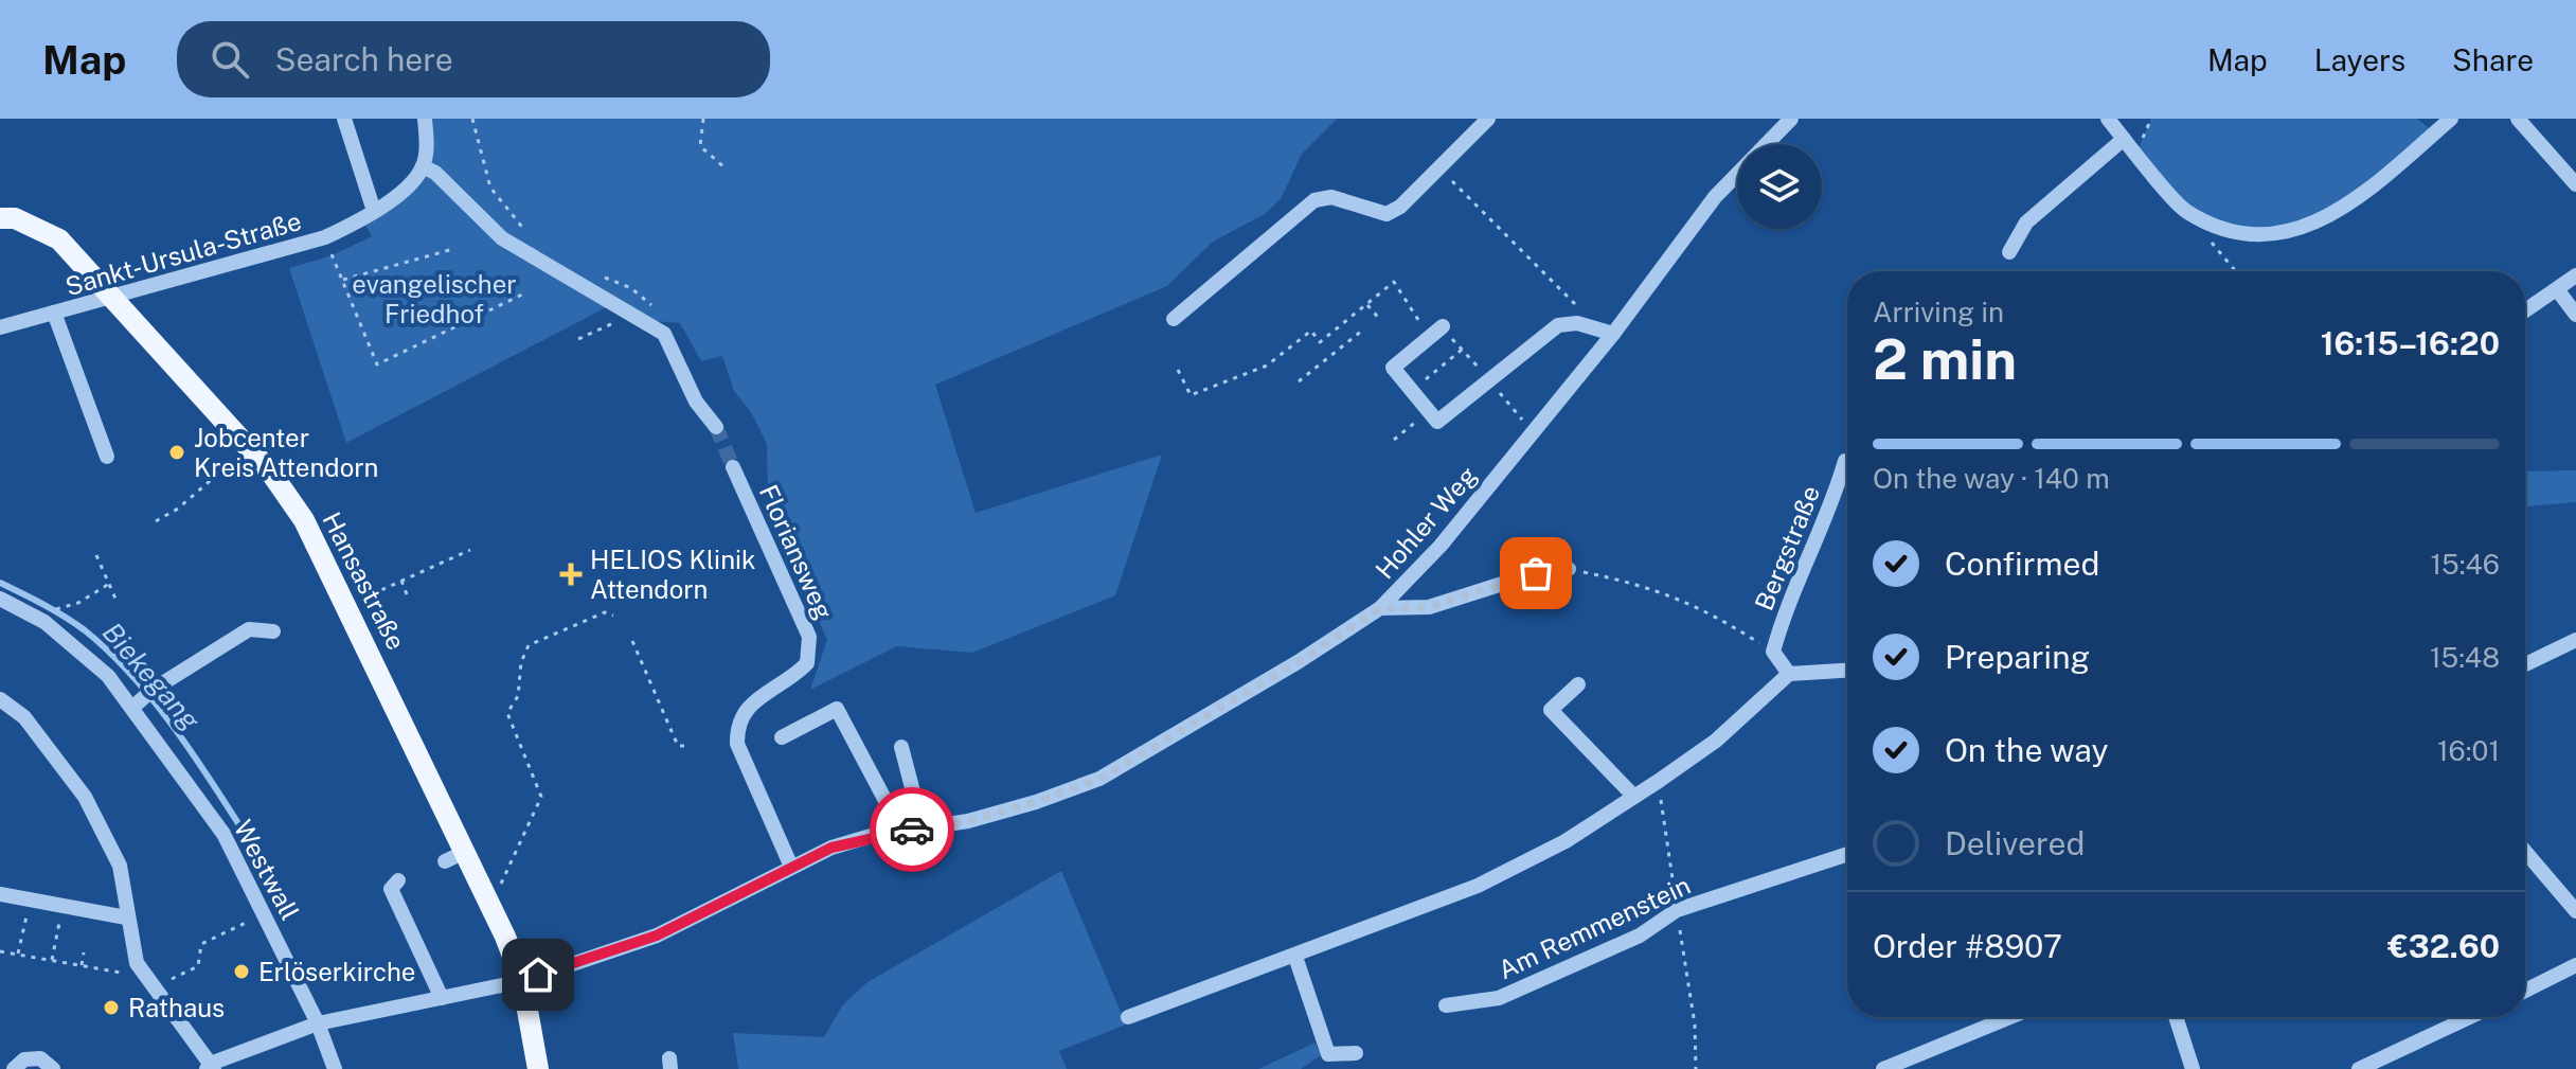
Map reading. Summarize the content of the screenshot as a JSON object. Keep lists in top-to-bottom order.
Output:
{
  "streets": {
    "main road": ["Hansastraße"],
    "street": [
      "Sankt-Ursula-Straße",
      "Hohler Weg",
      "Bergstraße",
      "Floriansweg",
      "Westwall",
      "Am Remmenstein"
    ]
  },
  "crossings": [
    ["Sankt-Ursula-Straße", "Hansastraße"],
    ["Hohler Weg", "Floriansweg"],
    ["Hohler Weg", "Hansastraße"],
    ["Hohler Weg", "Westwall"]
  ],
  "water": ["Biekegang"],
  "parks": ["evangelischer Friedhof"],
  "places": {
    "other": ["Jobcenter Kreis Attendorn", "Erlöserkirche", "Rathaus"],
    "health": ["HELIOS Klinik Attendorn"]
  },
  "page": {
    "header": "Map",
    "search": "Search here",
    "nav": ["Map", "Layers", "Share"],
    "heading": ["2 min", "Arriving in", "16:15–16:20"],
    "panel": ["Order #8907", "€32.60"],
    "bar": "On the way · 140 m",
    "list": [
      ["Confirmed", "15:46"],
      ["Preparing", "15:48"],
      ["On the way", "16:01"],
      "Delivered"
    ]
  }
}
